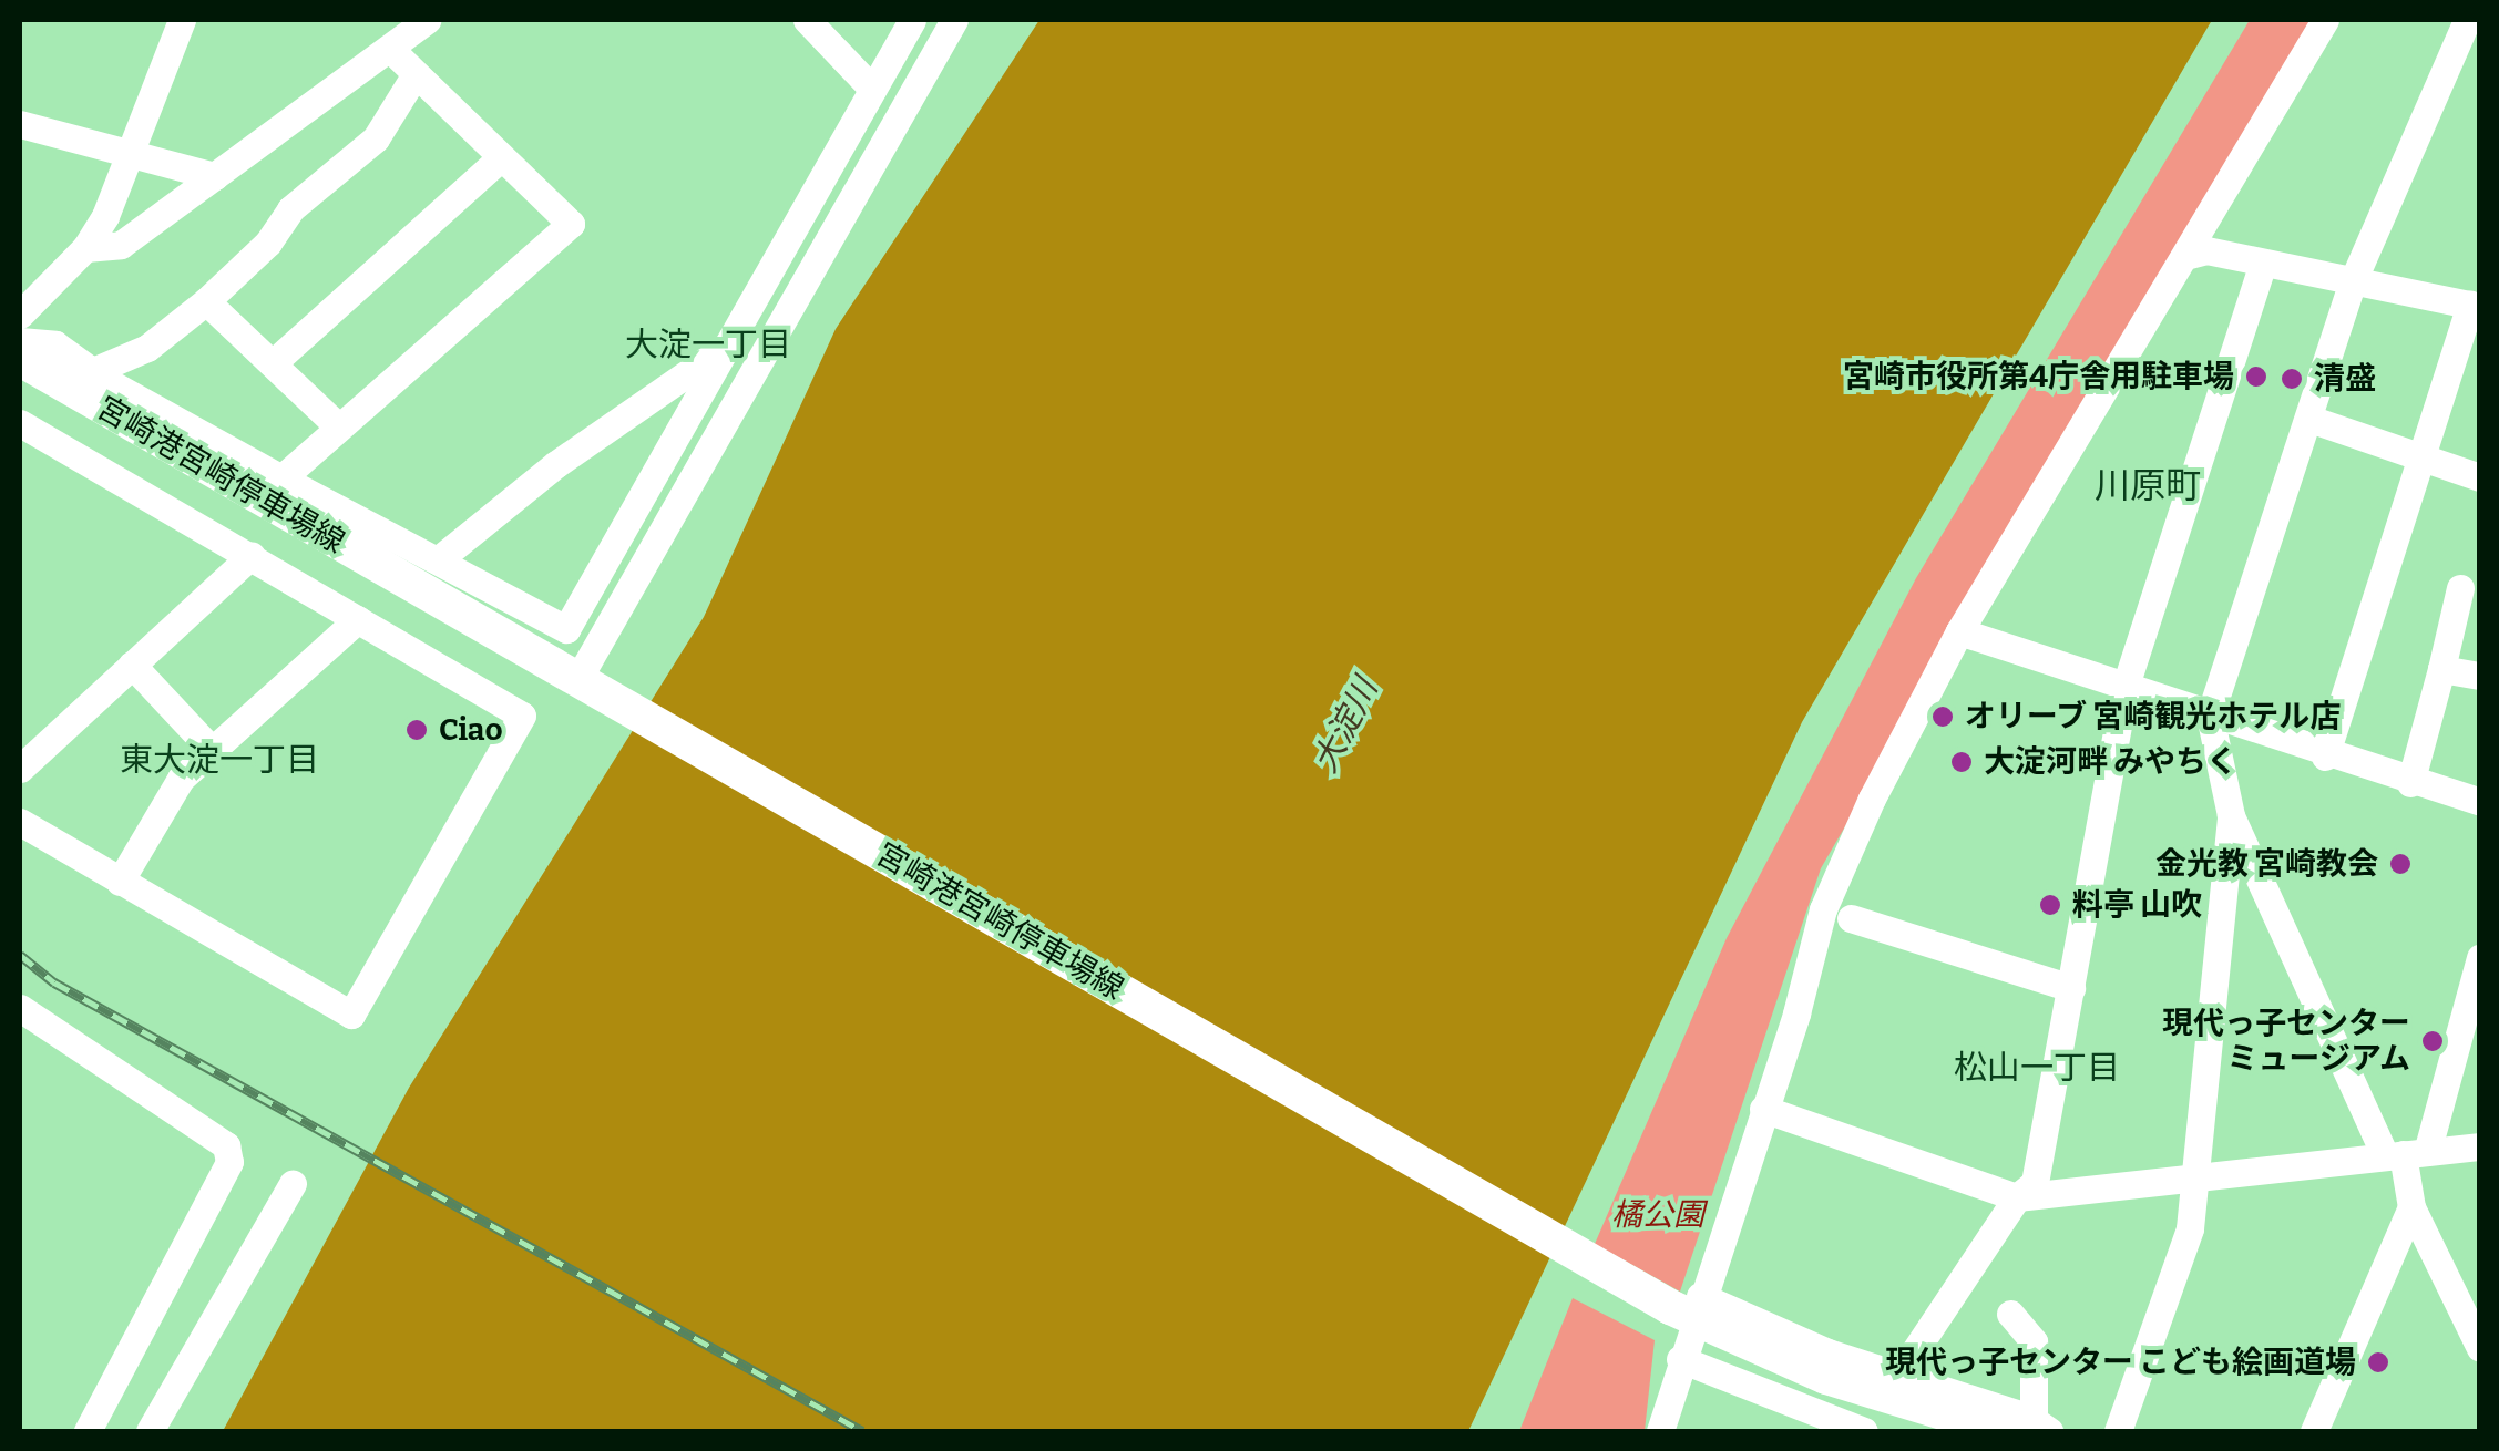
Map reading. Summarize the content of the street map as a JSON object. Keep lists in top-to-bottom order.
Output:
{
  "streets": {
    "main road": ["宮崎港宮崎停車場線"]
  },
  "districts": [
    "大淀一丁目",
    "川原町",
    "東大淀一丁目",
    "松山一丁目"
  ],
  "water": ["大淀川"],
  "parks": ["橘公園"],
  "places": [
    "宮崎市役所第4庁舎用駐車場",
    "清盛",
    "オリーブ 宮崎観光ホテル店",
    "Ciao",
    "大淀河畔 みやちく",
    "金光教 宮崎教会",
    "料亭 山吹",
    "現代っ子センター ミュージアム",
    "現代っ子センター こども絵画道場"
  ]
}
